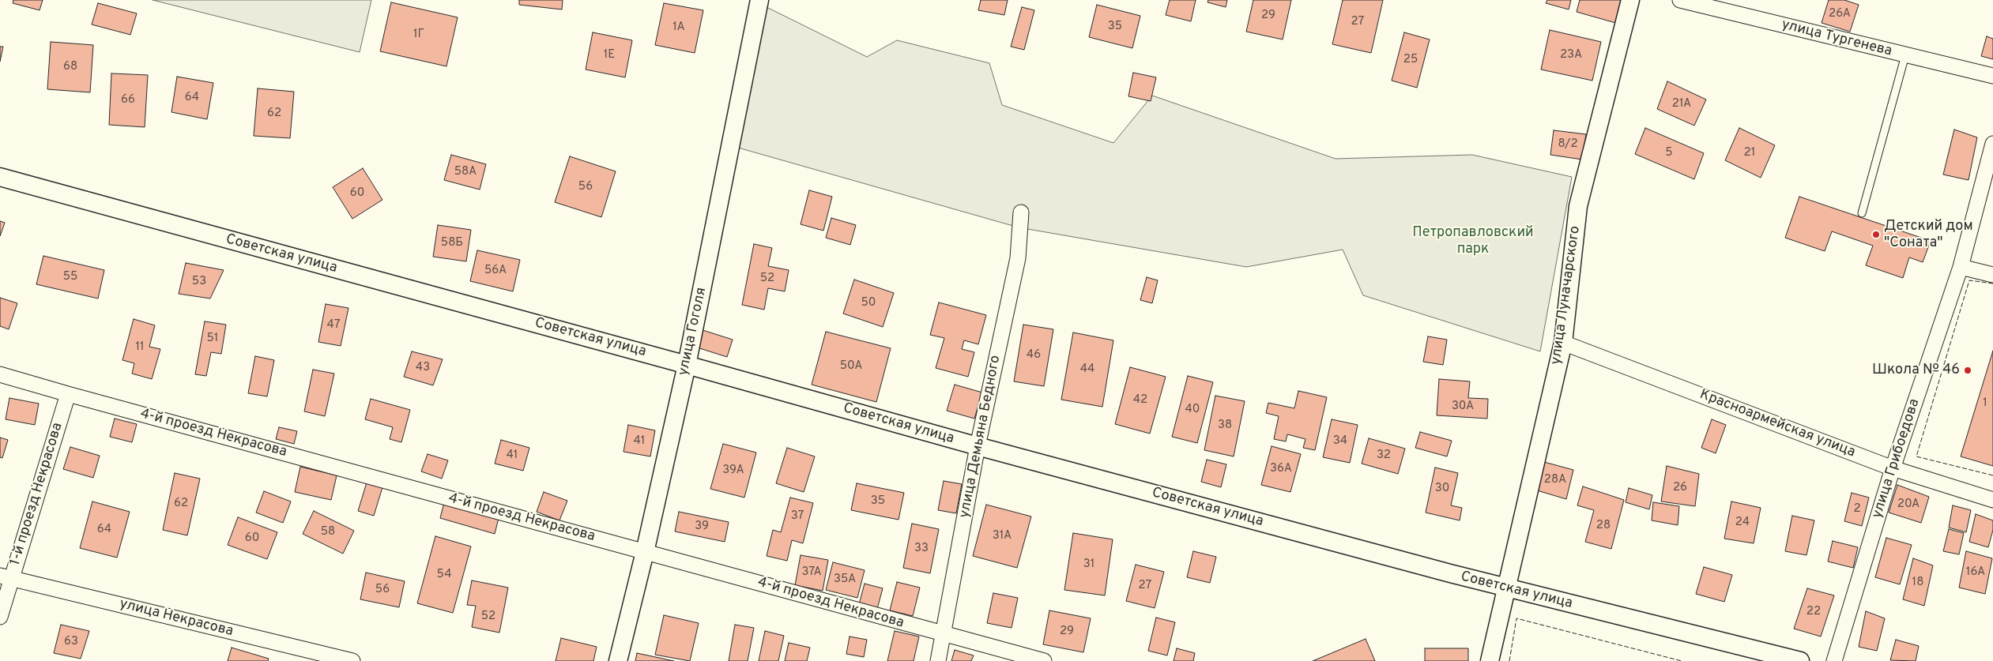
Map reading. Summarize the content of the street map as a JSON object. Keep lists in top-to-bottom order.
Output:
{
  "streets": {
    "street": [
      "улица Тургенева",
      "Советская улица",
      "улица Луначарского",
      "улица Гоголя",
      "Красноармейская улица",
      "4-й проезд Некрасова",
      "улица Демьяна Бедного",
      "улица Грибоедова",
      "1-й проезд Некрасова",
      "улица Некрасова"
    ]
  },
  "crossings": [
    ["Советская улица", "улица Луначарского"],
    ["Советская улица", "улица Гоголя"],
    ["Советская улица", "улица Демьяна Бедного"],
    ["улица Луначарского", "Красноармейская улица"],
    ["улица Гоголя", "4-й проезд Некрасова"],
    ["Красноармейская улица", "улица Грибоедова"],
    ["4-й проезд Некрасова", "улица Демьяна Бедного"],
    ["4-й проезд Некрасова", "1-й проезд Некрасова"],
    ["1-й проезд Некрасова", "улица Некрасова"]
  ],
  "parks": ["Петропавловский парк"],
  "places": ["Детский дом \"Соната\"", "Школа № 46"],
  "house_numbers": [
    "26А",
    "29",
    "27",
    "35",
    "1А",
    "1Г",
    "1Е",
    "23А",
    "25",
    "68",
    "64",
    "66",
    "21А",
    "62",
    "8/2",
    "5",
    "21",
    "58А",
    "56",
    "60",
    "58Б",
    "56А",
    "55",
    "52",
    "53",
    "50",
    "47",
    "51",
    "11",
    "46",
    "50А",
    "43",
    "44",
    "42",
    "1",
    "30А",
    "40",
    "38",
    "41",
    "34",
    "41",
    "32",
    "36А",
    "39А",
    "28А",
    "26",
    "30",
    "35",
    "62",
    "20А",
    "2",
    "37",
    "24",
    "28",
    "39",
    "64",
    "58",
    "31А",
    "60",
    "33",
    "31",
    "37А",
    "16А",
    "54",
    "35А",
    "18",
    "27",
    "56",
    "22",
    "52",
    "29",
    "63"
  ]
}
